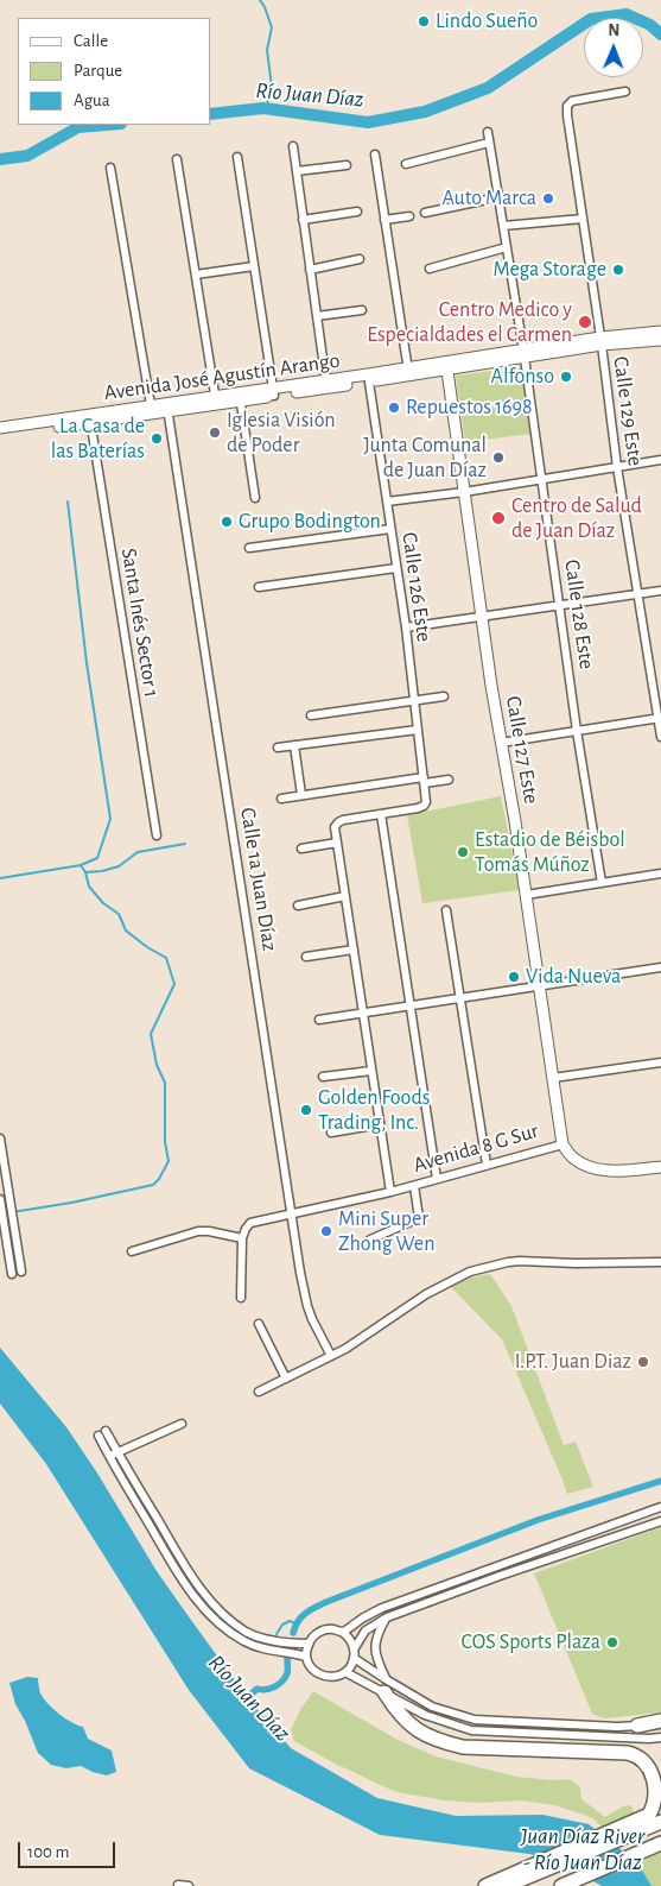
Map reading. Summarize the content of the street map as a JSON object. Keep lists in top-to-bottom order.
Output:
{
  "streets": {
    "main road": ["Avenida José Agustín Arango", "Calle 127 Este", "Avenida 8 G Sur"],
    "street": [
      "Calle 129 Este",
      "Calle 126 Este",
      "Calle 128 Este",
      "Santa Inés Sector 1",
      "Calle 1a Juan Díaz"
    ]
  },
  "crossings": [
    ["Avenida José Agustín Arango", "Calle 129 Este"],
    ["Avenida José Agustín Arango", "Calle 126 Este"],
    ["Avenida José Agustín Arango", "Calle 128 Este"],
    ["Avenida José Agustín Arango", "Santa Inés Sector 1"],
    ["Avenida José Agustín Arango", "Calle 127 Este"],
    ["Avenida José Agustín Arango", "Calle 1a Juan Díaz"],
    ["Calle 127 Este", "Avenida 8 G Sur"],
    ["Calle 1a Juan Díaz", "Avenida 8 G Sur"]
  ],
  "water": ["Río Juan Díaz", "Juan Díaz River - Río Juan Díaz"],
  "places": [
    "Lindo Sueño",
    "Auto Marca",
    "Mega Storage",
    "Centro Medico y Especialdades el Carmen",
    "Alfonso",
    "Repuestos 1698",
    "Iglesia Visión de Poder",
    "La Casa de las Baterías",
    "Junta Comunal de Juan Díaz",
    "Centro de Salud de Juan Díaz",
    "Grupo Bodington",
    "Estadio de Béisbol Tomás Múñoz",
    "Vida Nueva",
    "Golden Foods Trading, Inc.",
    "Mini Super Zhong Wen",
    "I.P.T. Juan Diaz",
    "COS Sports Plaza"
  ],
  "legend": ["Calle", "Parque", "Agua"],
  "scale_bar": "100 m",
  "north": "top"
}
